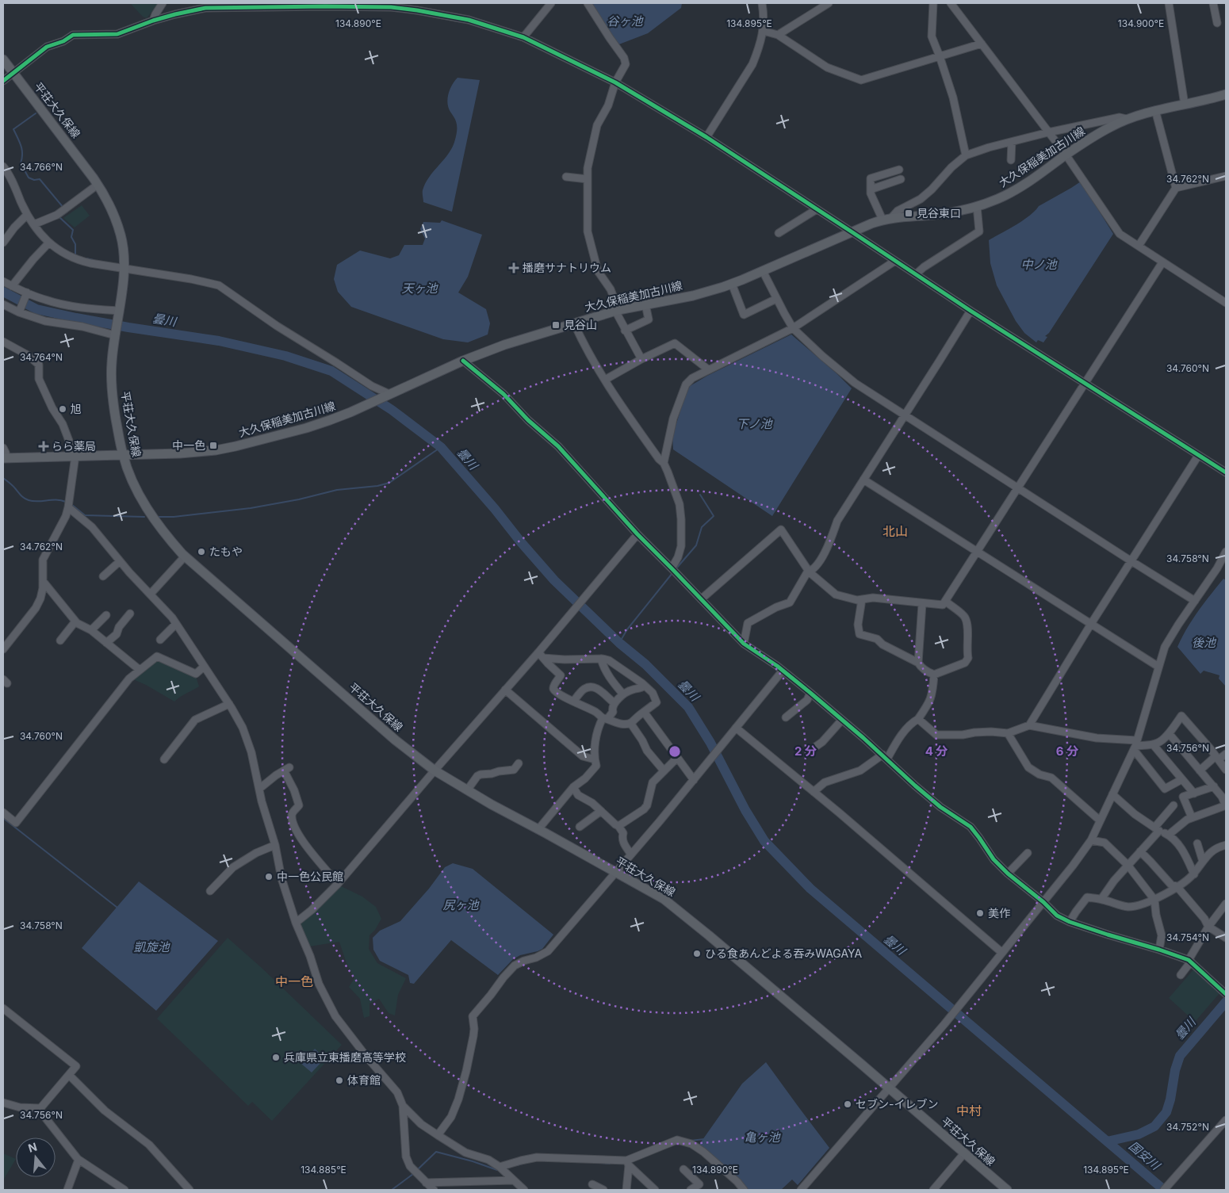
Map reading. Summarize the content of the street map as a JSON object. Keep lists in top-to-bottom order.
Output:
{
  "streets": {
    "main road": ["平荘大久保線", "大久保稲美加古川線"]
  },
  "crossings": [
    ["平荘大久保線", "大久保稲美加古川線"]
  ],
  "districts": ["北山", "中一色", "中村"],
  "water": [
    "谷ヶ池",
    "中ノ池",
    "天ヶ池",
    "曇川",
    "下ノ池",
    "後池",
    "尻ヶ池",
    "凱旋池",
    "亀ヶ池",
    "国安川"
  ],
  "places": {
    "transit": ["見谷東口", "見谷山", "中一色"],
    "health": ["播磨サナトリウム", "らら薬局"],
    "other": [
      "旭",
      "たもや",
      "中一色公民館",
      "美作",
      "ひる食あんどよる吞みWAGAYA",
      "兵庫県立東播磨高等学校",
      "体育館",
      "セブン-イレブン"
    ]
  },
  "north": "top",
  "coordinates": [
    "134.890°E",
    "134.895°E",
    "134.900°E",
    "34.766°N",
    "34.762°N",
    "34.764°N",
    "34.760°N",
    "34.758°N",
    "34.756°N",
    "34.754°N",
    "34.752°N",
    "134.885°E"
  ],
  "rings": ["2 分", "4 分", "6 分"]
}
